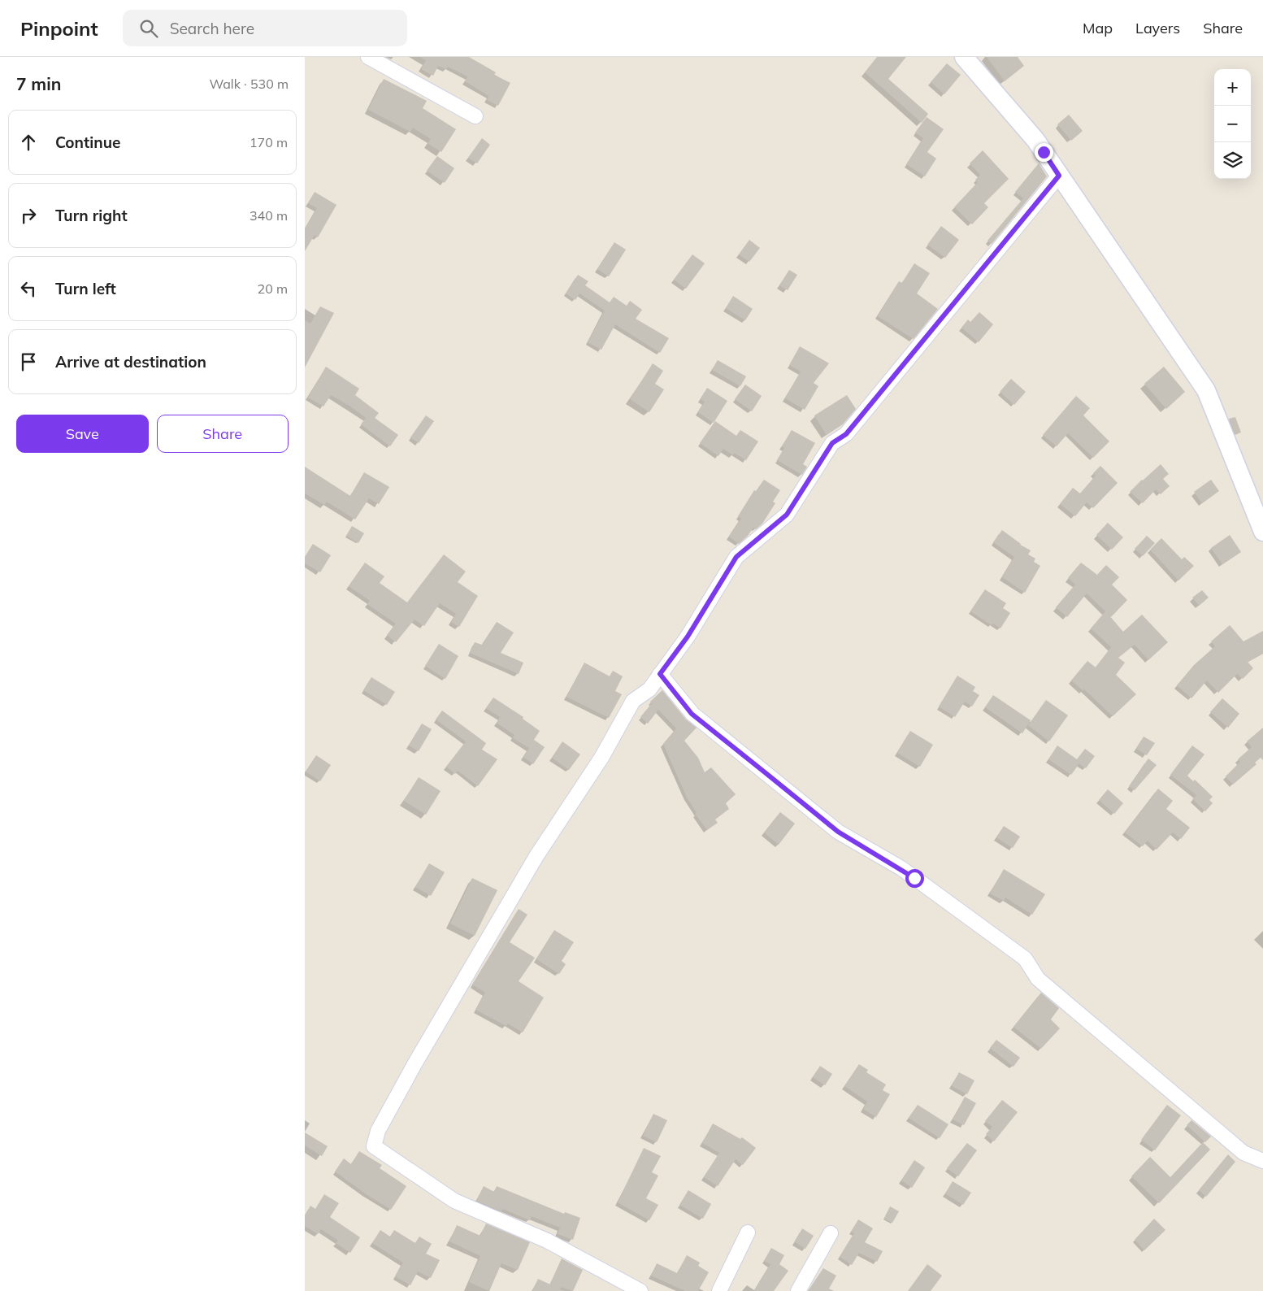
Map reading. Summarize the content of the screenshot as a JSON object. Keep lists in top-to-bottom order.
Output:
{
  "page": {
    "header": "Pinpoint",
    "search": "Search here",
    "nav": ["Map", "Layers", "Share"],
    "heading": ["7 min", "Walk · 530 m"],
    "map_buttons": ["+", "−"],
    "list": [
      ["Continue", "170 m"],
      ["Turn right", "340 m"],
      ["Turn left", "20 m"],
      "Arrive at destination"
    ],
    "buttons": ["Save", "Share"]
  }
}
